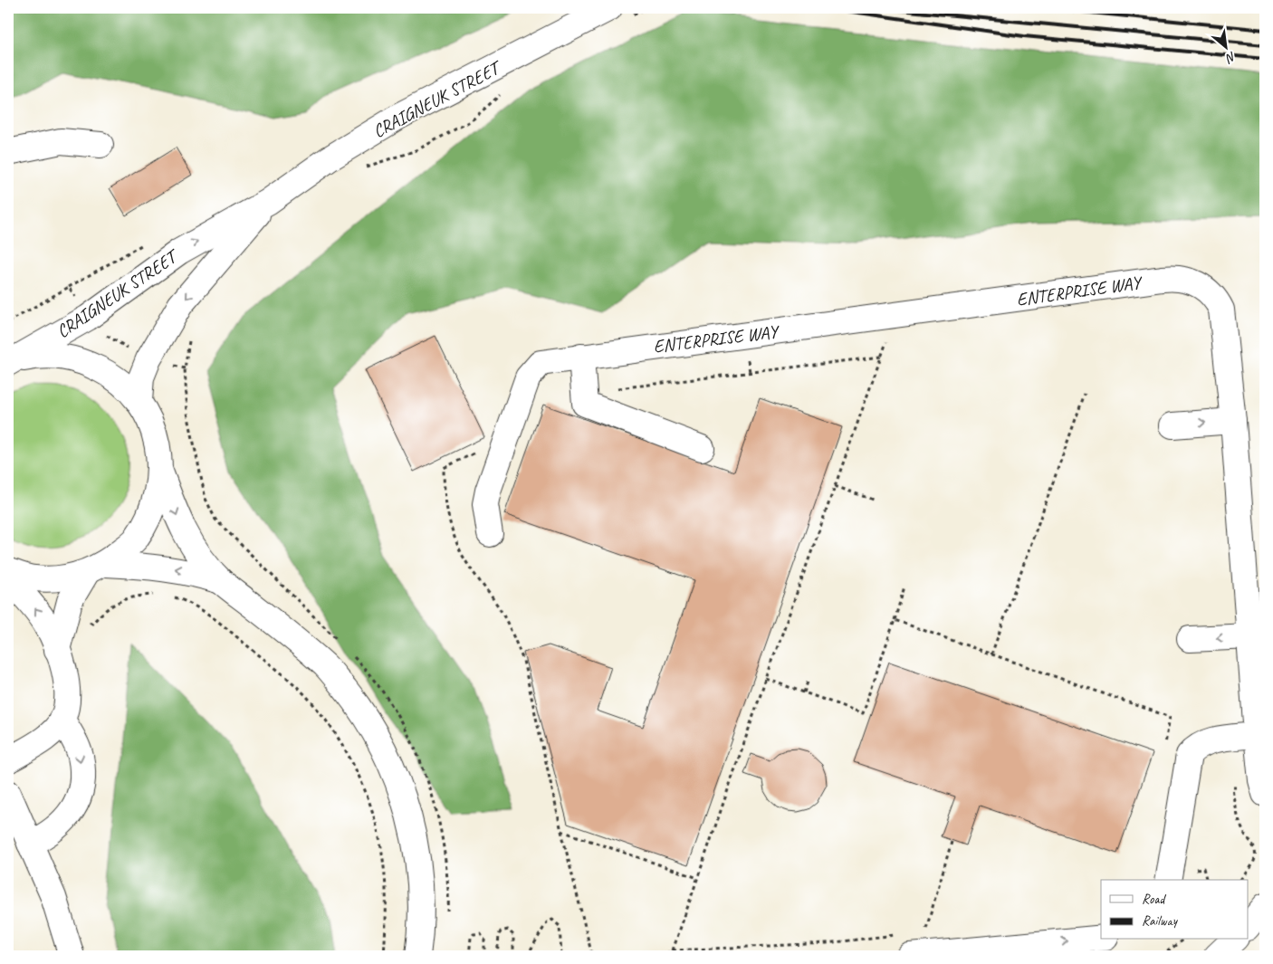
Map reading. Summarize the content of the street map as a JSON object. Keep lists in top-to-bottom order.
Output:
{
  "streets": {
    "street": ["CRAIGNEUK STREET", "ENTERPRISE WAY"]
  },
  "legend": ["Road", "Railway"],
  "north": "bottom right"
}
